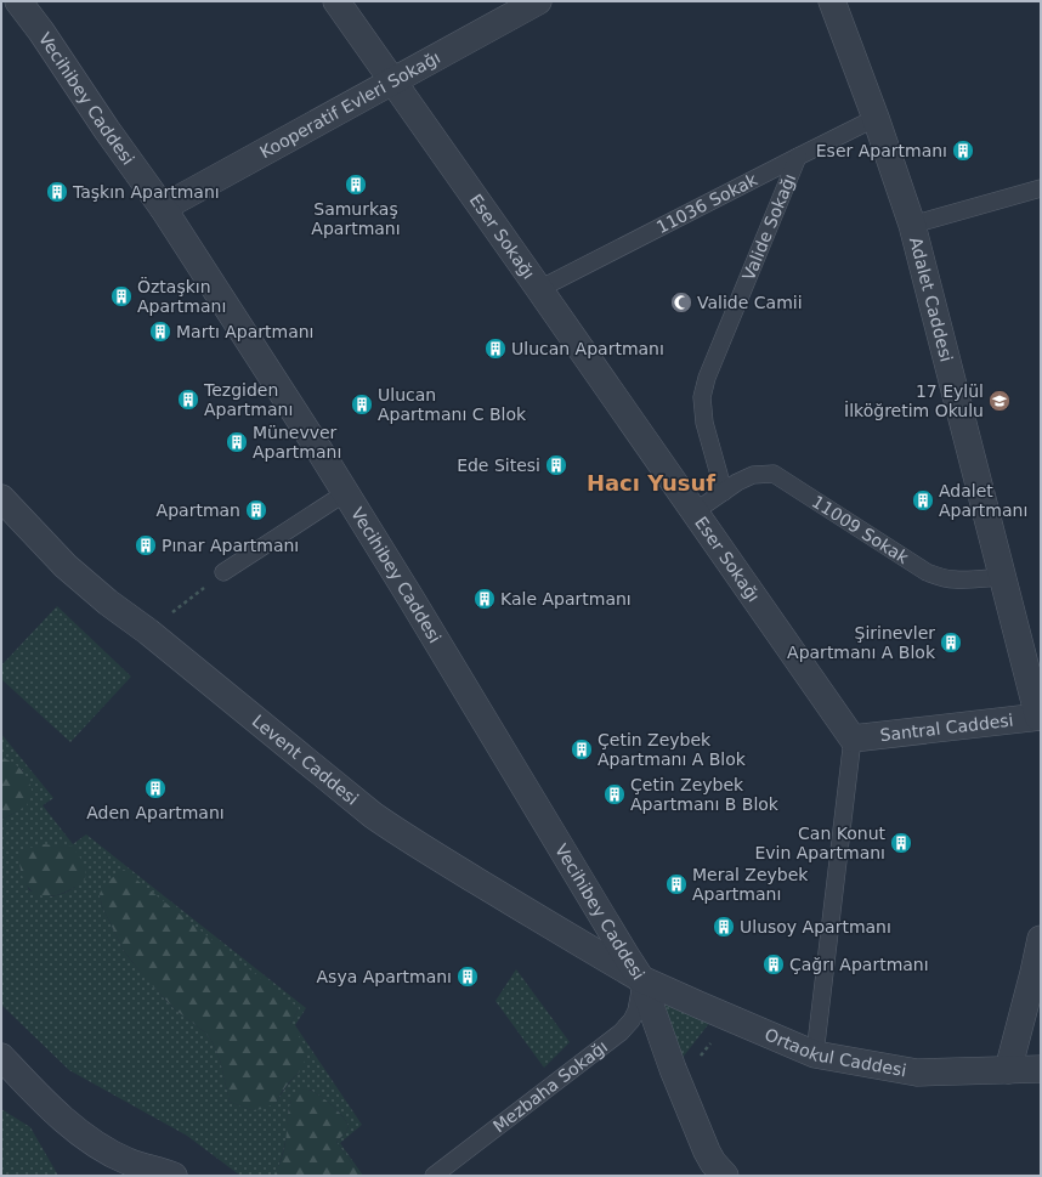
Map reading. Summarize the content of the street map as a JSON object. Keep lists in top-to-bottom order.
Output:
{
  "streets": {
    "street": [
      "Vecihibey Caddesi",
      "Kooperatif Evleri Sokağı",
      "Eser Sokağı",
      "Adalet Caddesi",
      "Santral Caddesi",
      "Levent Caddesi",
      "Ortaokul Caddesi"
    ],
    "lane": [
      "11036 Sokak",
      "Valide Sokağı",
      "11009 Sokak",
      "Mezbaha Sokağı"
    ]
  },
  "crossings": [
    ["Vecihibey Caddesi", "Kooperatif Evleri Sokağı"],
    ["Vecihibey Caddesi", "Levent Caddesi"],
    ["Vecihibey Caddesi", "Ortaokul Caddesi"],
    ["Vecihibey Caddesi", "Mezbaha Sokağı"],
    ["Kooperatif Evleri Sokağı", "Eser Sokağı"],
    ["11036 Sokak", "Valide Sokağı"],
    ["11036 Sokak", "Eser Sokağı"],
    ["11036 Sokak", "Adalet Caddesi"],
    ["Valide Sokağı", "11009 Sokak"],
    ["Eser Sokağı", "11009 Sokak"],
    ["Eser Sokağı", "Santral Caddesi"],
    ["Adalet Caddesi", "11009 Sokak"],
    ["Adalet Caddesi", "Santral Caddesi"],
    ["Levent Caddesi", "Ortaokul Caddesi"],
    ["Levent Caddesi", "Mezbaha Sokağı"],
    ["Ortaokul Caddesi", "Mezbaha Sokağı"]
  ],
  "districts": ["Hacı Yusuf"],
  "places": {
    "building": [
      "Eser Apartmanı",
      "Samurkaş Apartmanı",
      "Taşkın Apartmanı",
      "Öztaşkın Apartmanı",
      "Martı Apartmanı",
      "Ulucan Apartmanı",
      "Tezgiden Apartmanı",
      "Ulucan Apartmanı C Blok",
      "Münevver Apartmanı",
      "Ede Sitesi",
      "Adalet Apartmanı",
      "Apartman",
      "Pınar Apartmanı",
      "Kale Apartmanı",
      "Şirinevler Apartmanı A Blok",
      "Çetin Zeybek Apartmanı A Blok",
      "Aden Apartmanı",
      "Çetin Zeybek Apartmanı B Blok",
      "Can Konut Evin Apartmanı",
      "Meral Zeybek Apartmanı",
      "Ulusoy Apartmanı",
      "Çağrı Apartmanı",
      "Asya Apartmanı"
    ],
    "mosque": ["Valide Camii"],
    "school or university": ["17 Eylül İlköğretim Okulu"]
  }
}
